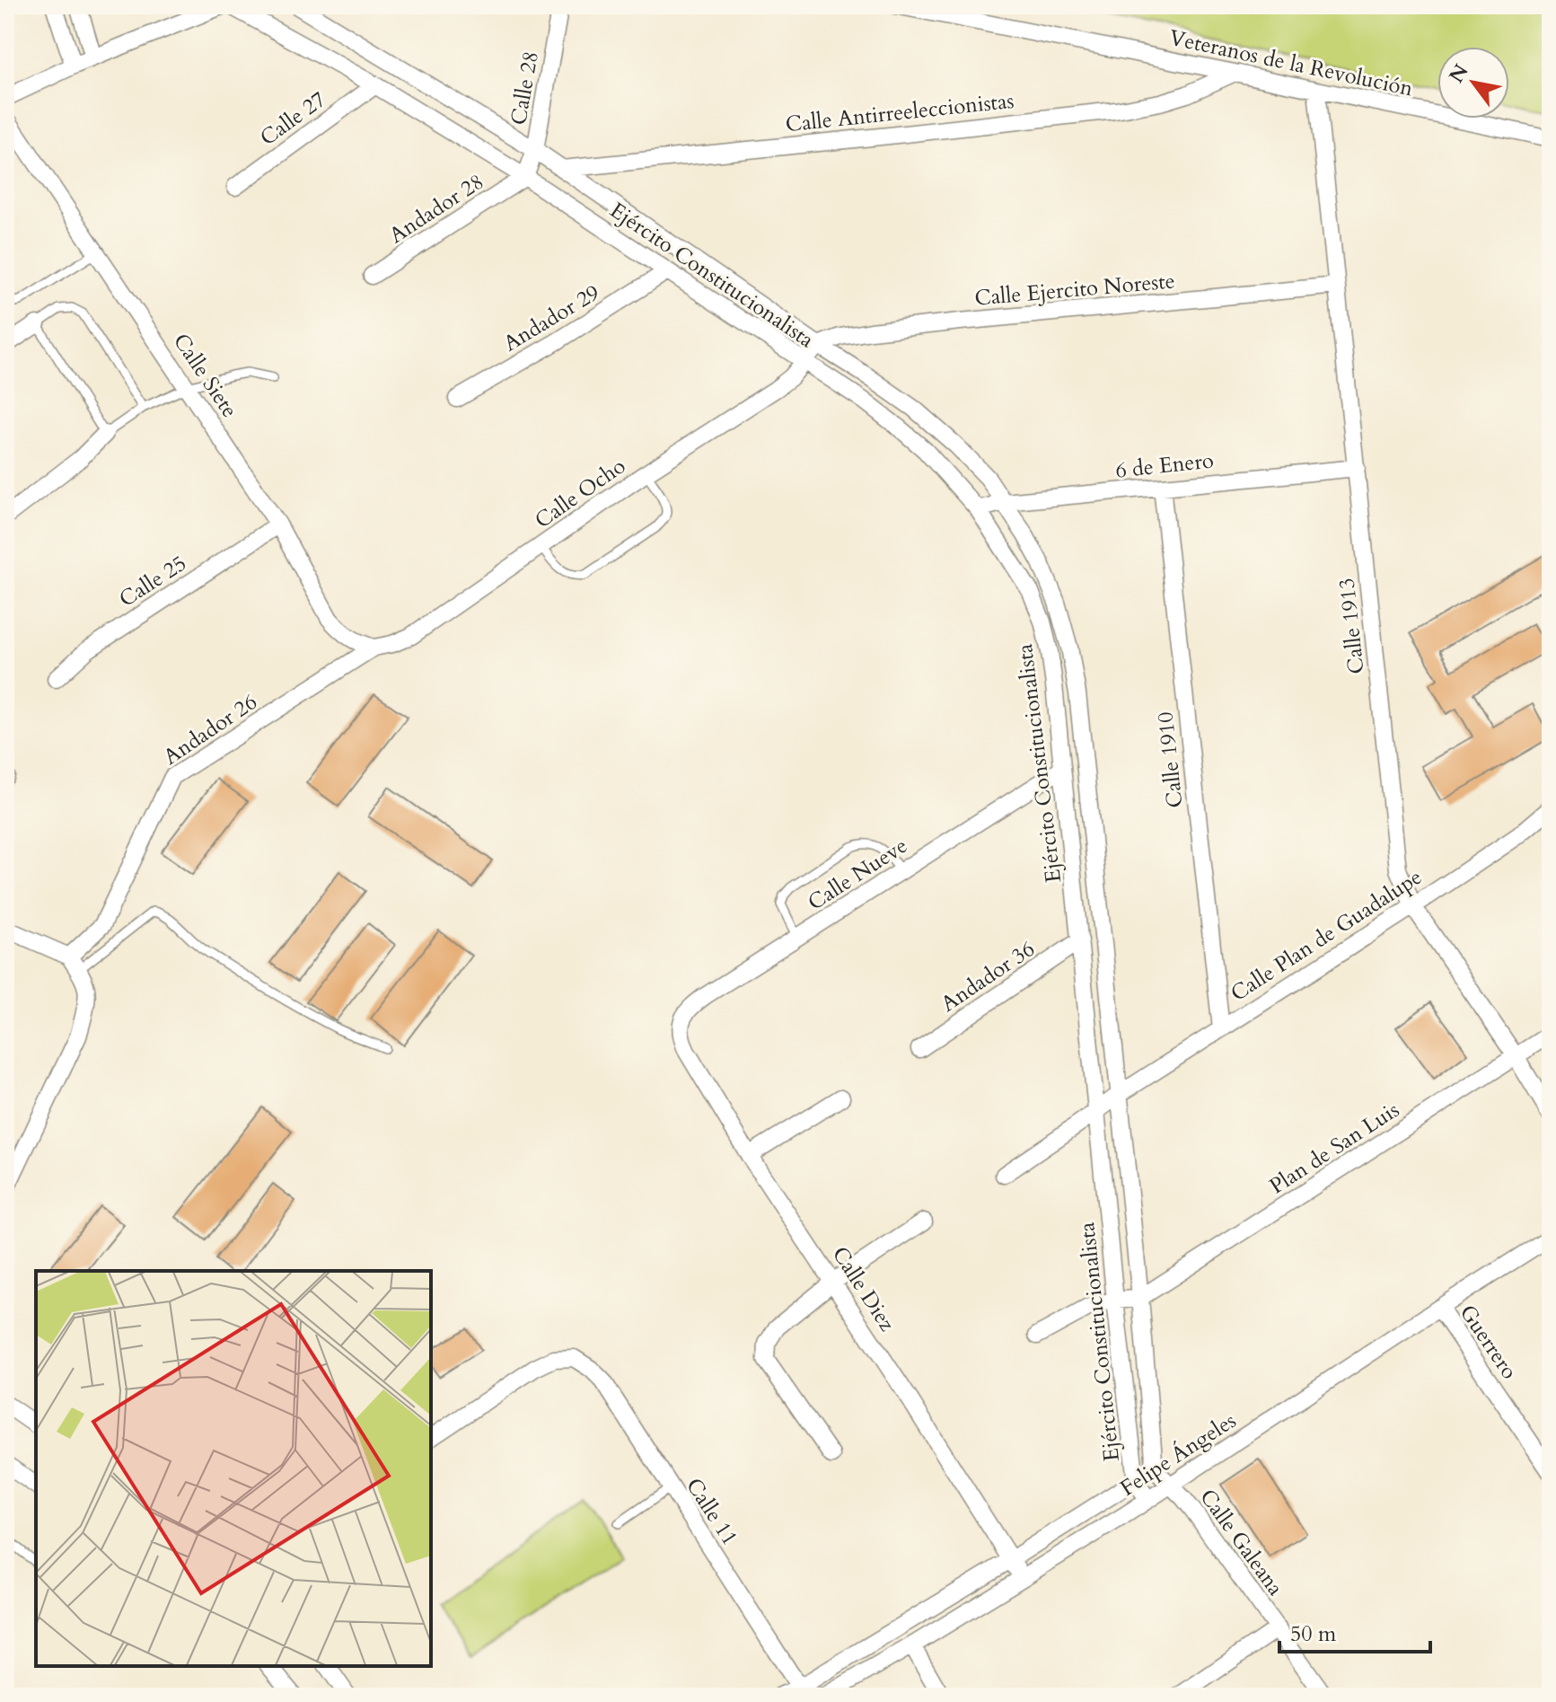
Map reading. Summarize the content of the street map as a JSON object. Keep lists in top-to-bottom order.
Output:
{
  "streets": {
    "street": [
      "Veteranos de la Revolución",
      "Calle 28",
      "Calle Antirreeleccionistas",
      "Calle 27",
      "Andador 28",
      "Ejército Constitucionalista",
      "Calle Ejercito Noreste",
      "Andador 29",
      "Calle Siete",
      "6 de Enero",
      "Calle Ocho",
      "Calle 25",
      "Calle 1913",
      "Andador 26",
      "Calle 1910",
      "Calle Nueve",
      "Calle Plan de Guadalupe",
      "Andador 36",
      "Plan de San Luis",
      "Calle Diez",
      "Guerrero",
      "Felipe Ángeles",
      "Calle 11",
      "Calle Galeana"
    ]
  },
  "crossings": [
    ["Veteranos de la Revolución", "Calle Antirreeleccionistas"],
    ["Veteranos de la Revolución", "Calle 1913"],
    ["Calle 28", "Andador 28"],
    ["Calle 28", "Ejército Constitucionalista"],
    ["Calle Antirreeleccionistas", "Ejército Constitucionalista"],
    ["Calle 27", "Ejército Constitucionalista"],
    ["Andador 28", "Ejército Constitucionalista"],
    ["Ejército Constitucionalista", "Calle Ejercito Noreste"],
    ["Ejército Constitucionalista", "Andador 29"],
    ["Ejército Constitucionalista", "6 de Enero"],
    ["Ejército Constitucionalista", "Calle Ocho"],
    ["Ejército Constitucionalista", "Calle Nueve"],
    ["Ejército Constitucionalista", "Calle Plan de Guadalupe"],
    ["Ejército Constitucionalista", "Andador 36"],
    ["Ejército Constitucionalista", "Plan de San Luis"],
    ["Ejército Constitucionalista", "Felipe Ángeles"],
    ["Ejército Constitucionalista", "Calle Galeana"],
    ["Calle Ejercito Noreste", "Calle Ocho"],
    ["Calle Ejercito Noreste", "Calle 1913"],
    ["Calle Siete", "Calle Ocho"],
    ["Calle Siete", "Calle 25"],
    ["Calle Siete", "Andador 26"],
    ["6 de Enero", "Calle 1913"],
    ["6 de Enero", "Calle 1910"],
    ["Calle Ocho", "Andador 26"],
    ["Calle 1913", "Calle Plan de Guadalupe"],
    ["Calle 1913", "Plan de San Luis"],
    ["Calle 1910", "Calle Plan de Guadalupe"],
    ["Calle Nueve", "Calle Diez"],
    ["Calle Diez", "Felipe Ángeles"],
    ["Guerrero", "Felipe Ángeles"],
    ["Felipe Ángeles", "Calle 11"],
    ["Felipe Ángeles", "Calle Galeana"]
  ],
  "scale_bar": "50 m",
  "north": "top left"
}
